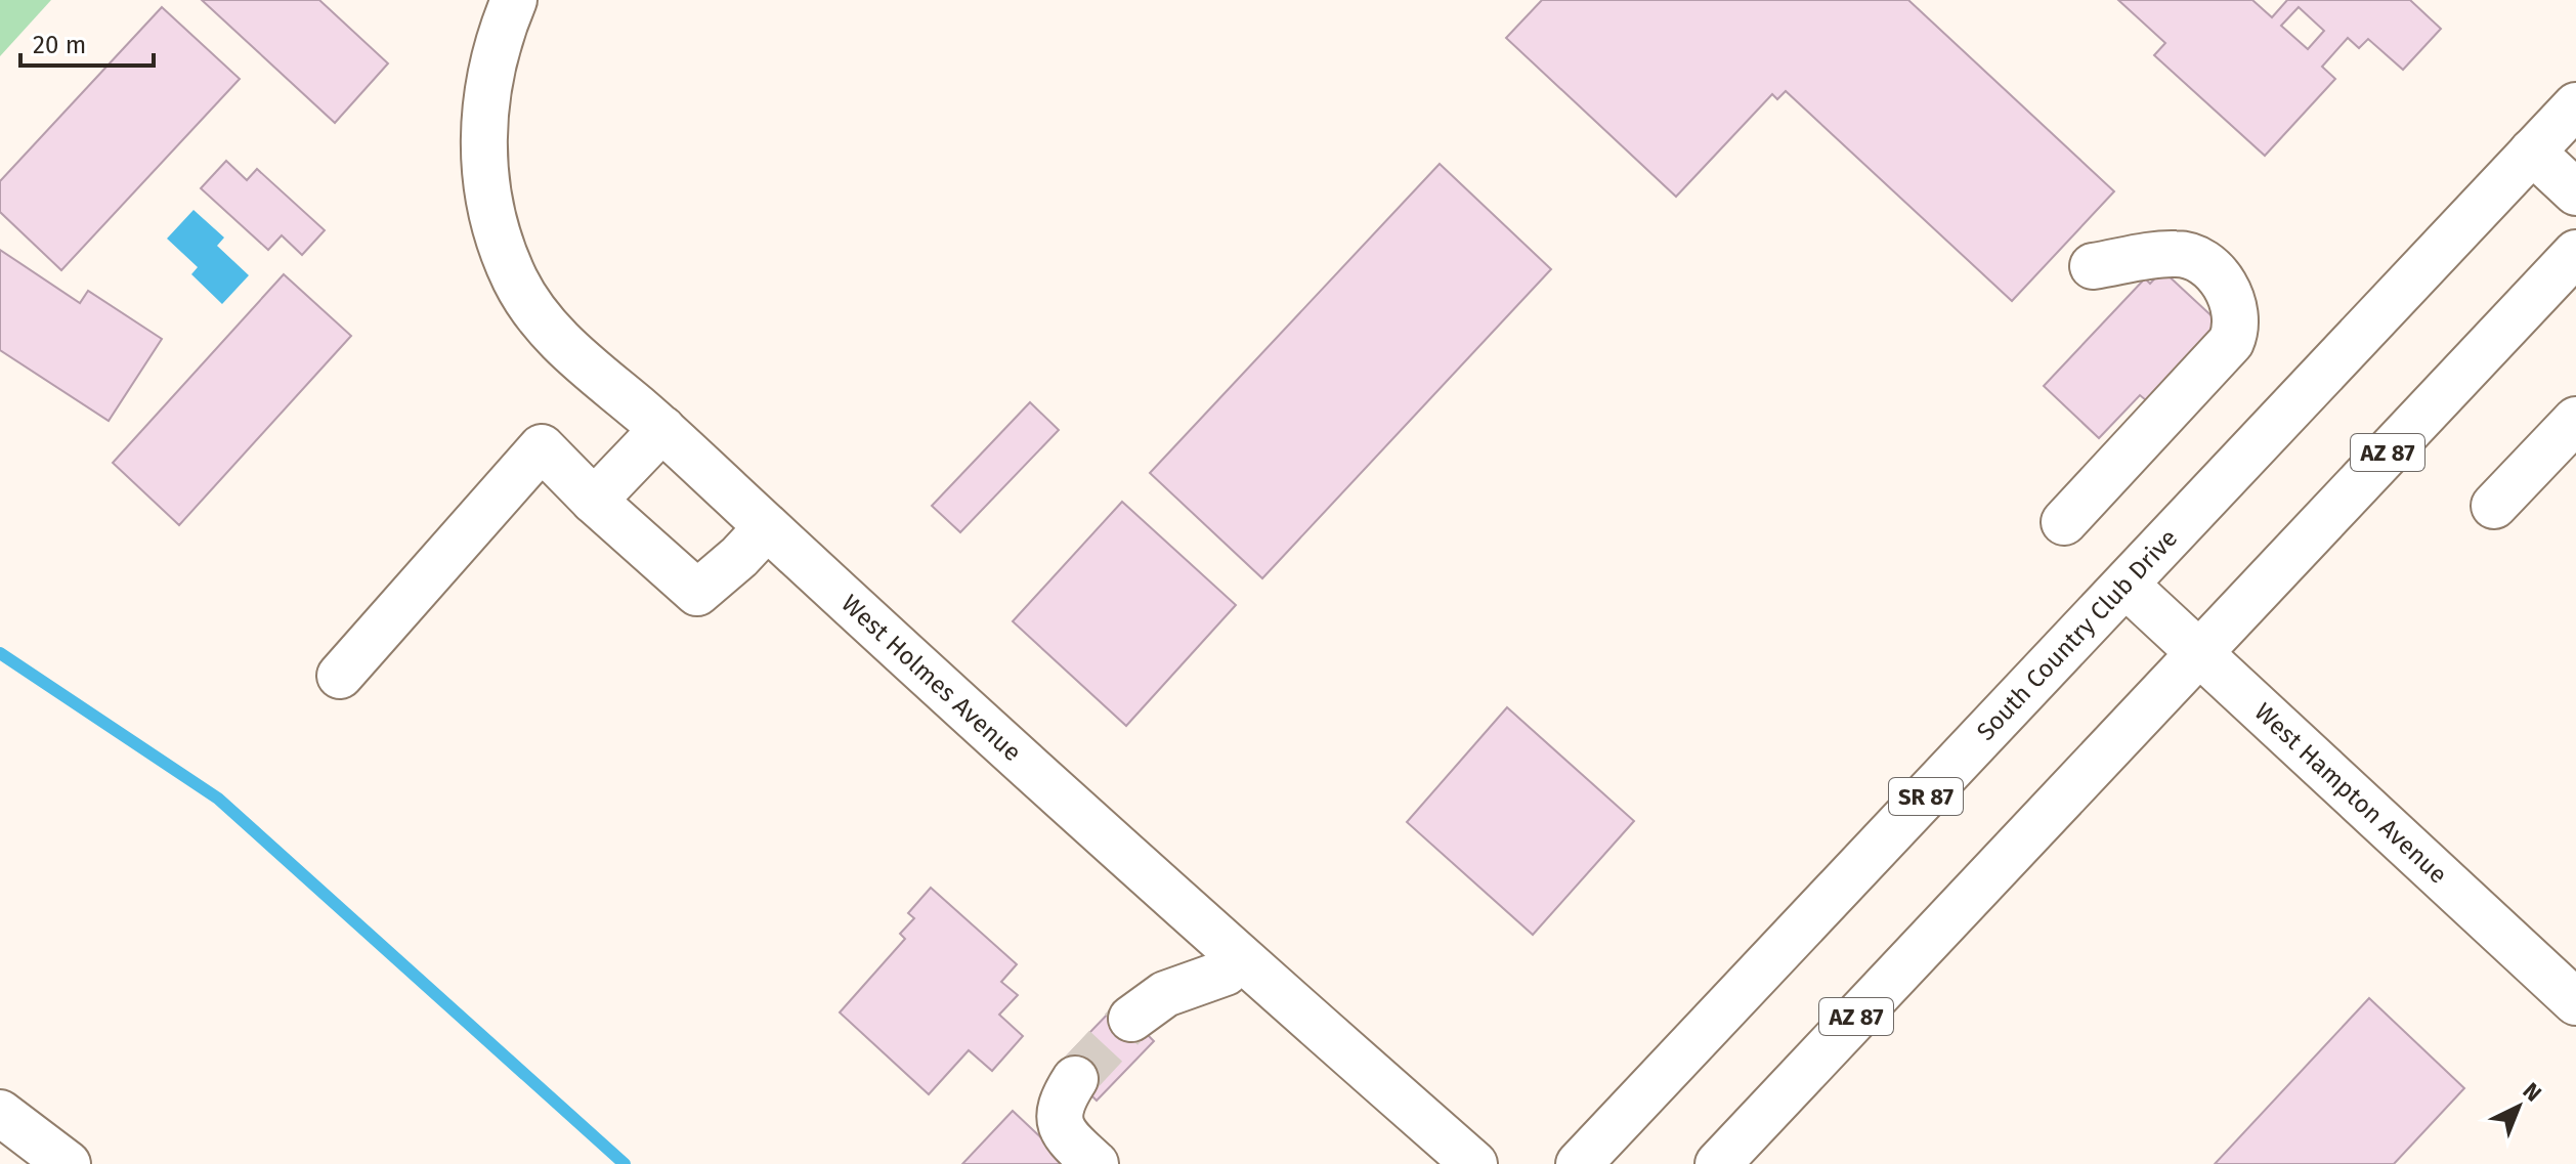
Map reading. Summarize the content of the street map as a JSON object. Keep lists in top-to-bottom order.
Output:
{
  "streets": {
    "main road": [
      "AZ 87",
      "South Country Club Drive",
      "West Holmes Avenue",
      "West Hampton Avenue",
      "SR 87"
    ]
  },
  "crossings": [
    ["AZ 87", "West Hampton Avenue"],
    ["South Country Club Drive", "West Hampton Avenue"]
  ],
  "scale_bar": "20 m",
  "north": "top right"
}
